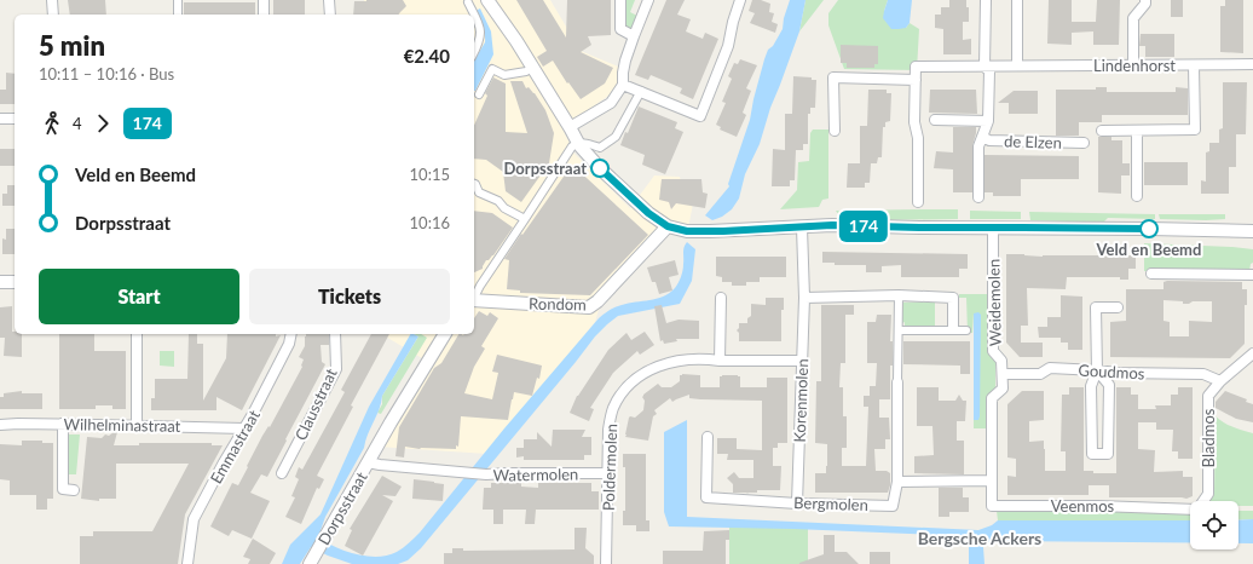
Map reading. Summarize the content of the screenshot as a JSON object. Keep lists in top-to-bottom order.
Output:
{
  "streets": {
    "street": [
      "Lindenhorst",
      "de Elzen",
      "Weidemolen",
      "Rondom",
      "Goudmos",
      "Korenmolen",
      "Clausstraat",
      "Wilhelminastraat",
      "Bladmos",
      "Emmastraat",
      "Poldermolen",
      "Watermolen",
      "Bergmolen",
      "Veenmos",
      "Dorpsstraat"
    ]
  },
  "crossings": [
    ["Lindenhorst", "de Elzen"],
    ["Weidemolen", "Goudmos"],
    ["Goudmos", "Bladmos"],
    ["Korenmolen", "Poldermolen"],
    ["Korenmolen", "Bergmolen"],
    ["Wilhelminastraat", "Emmastraat"],
    ["Poldermolen", "Watermolen"],
    ["Watermolen", "Dorpsstraat"]
  ],
  "districts": ["Bergsche Ackers"],
  "places": ["Dorpsstraat", "Veld en Beemd"],
  "lines": ["bus line 174"],
  "page": {
    "on_map": "174",
    "heading": ["5 min", "10:11 – 10:16 · Bus", "€2.40"],
    "legs": ["4", "174"],
    "list": [
      {
        "name": "Veld en Beemd",
        "value": "10:15"
      },
      {
        "name": "Dorpsstraat",
        "value": "10:16"
      }
    ],
    "buttons": ["Start", "Tickets"]
  }
}
